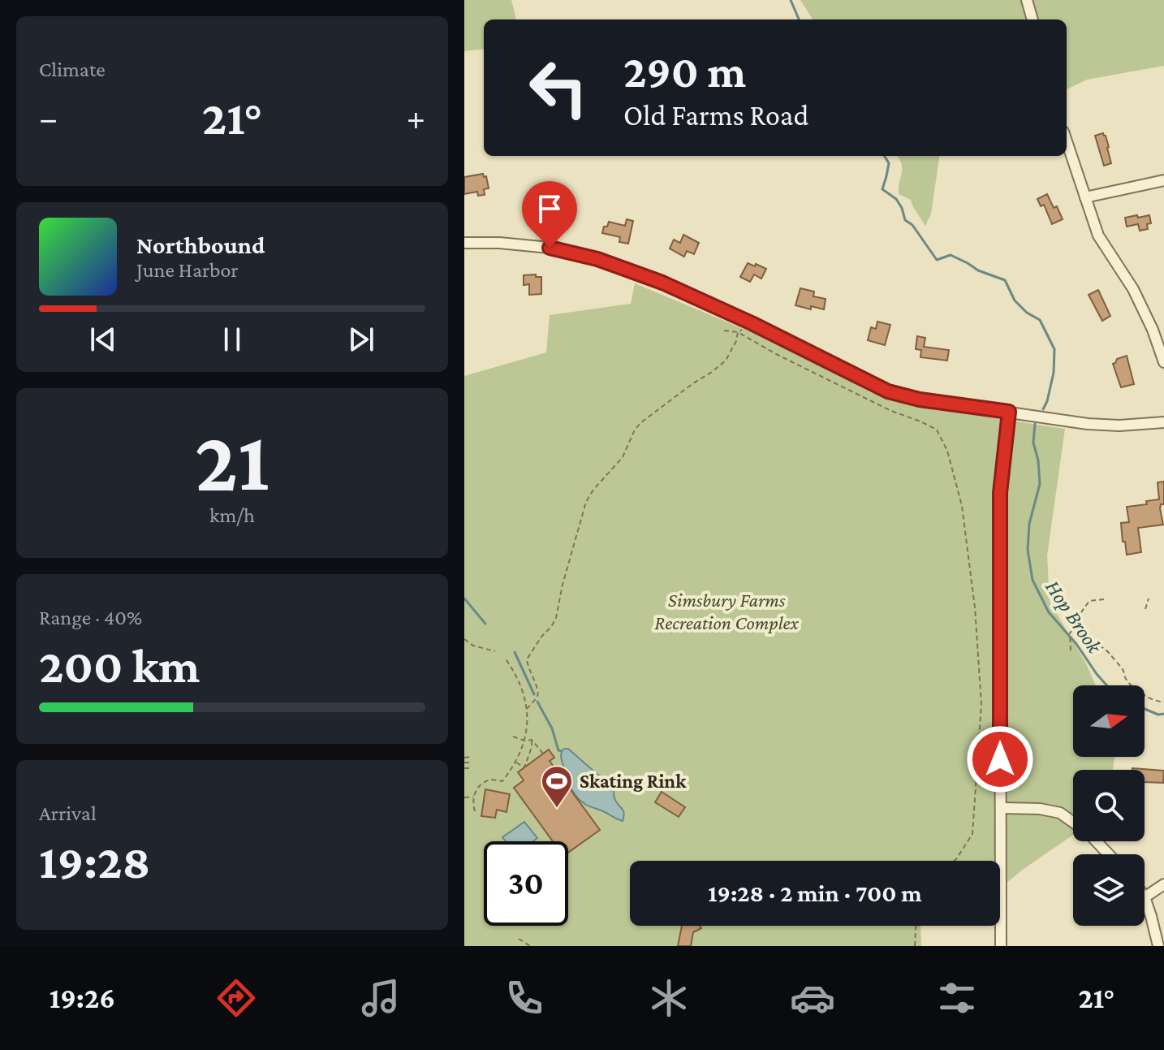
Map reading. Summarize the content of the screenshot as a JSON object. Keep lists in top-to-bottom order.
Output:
{
  "water": ["Hop Brook"],
  "parks": ["Simsbury Farms Recreation Complex"],
  "places": {
    "sports": ["Skating Rink"]
  },
  "north": "right",
  "page": {
    "tile": [
      "Climate",
      ["21", "km/h"],
      ["Range · 40%", "200 km"],
      ["Arrival", "19:28"]
    ],
    "turn": ["290 m", "Old Farms Road"],
    "heat": ["−", "21°", "+"],
    "song": ["Northbound", "June Harbor"],
    "limit": "30",
    "trip": "19:28 · 2 min · 700 m",
    "tabs": ["19:26", "21°"]
  }
}
